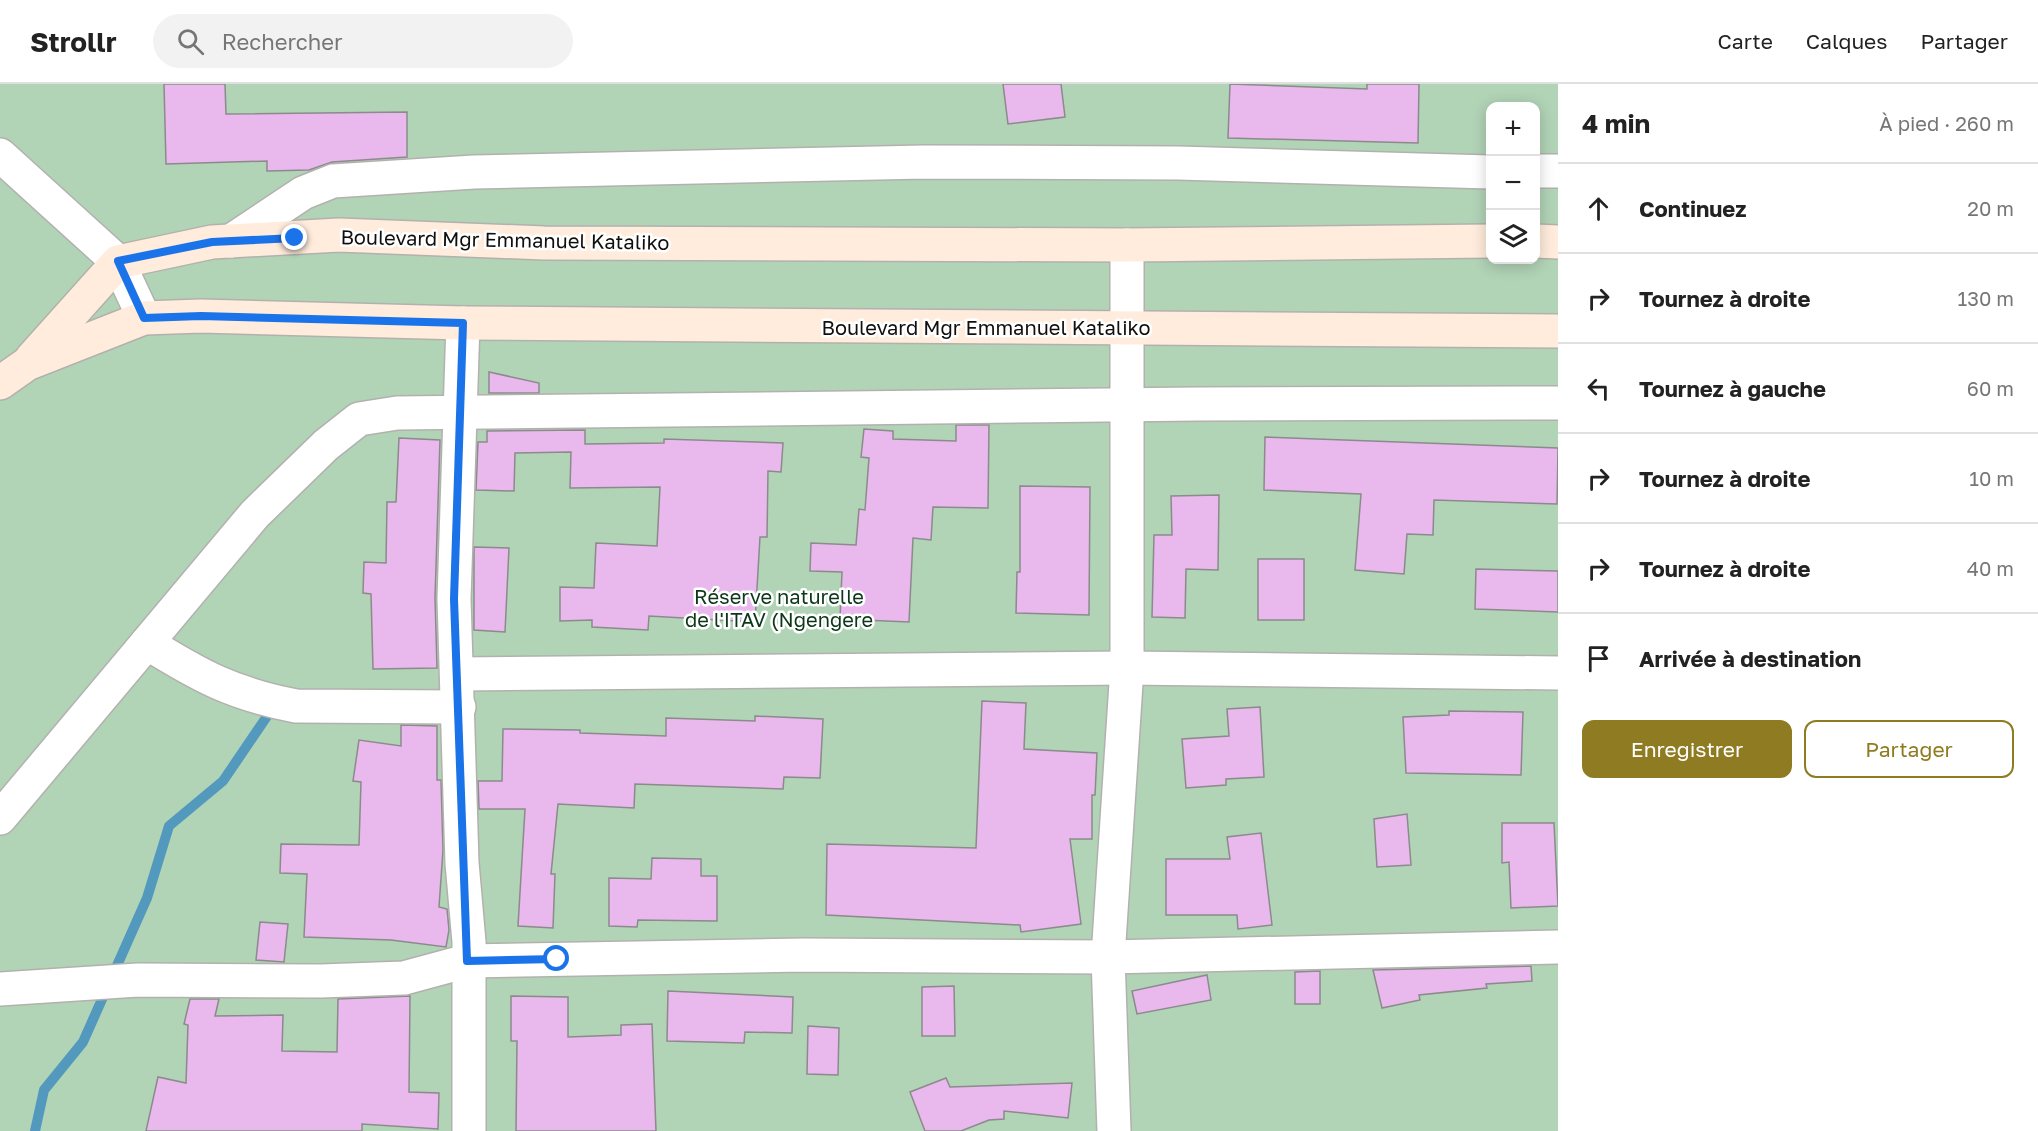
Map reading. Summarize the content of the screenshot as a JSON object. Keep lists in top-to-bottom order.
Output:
{
  "streets": {
    "street": ["Boulevard Mgr Emmanuel Kataliko"]
  },
  "parks": ["Réserve naturelle de l'ITAV (Ngengere"],
  "page": {
    "header": "Strollr",
    "search": "Rechercher",
    "nav": ["Carte", "Calques", "Partager"],
    "heading": ["4 min", "À pied · 260 m"],
    "map_buttons": ["+", "−"],
    "list": [
      ["Continuez", "20 m"],
      ["Tournez à droite", "130 m"],
      ["Tournez à gauche", "60 m"],
      ["Tournez à droite", "10 m"],
      ["Tournez à droite", "40 m"],
      "Arrivée à destination"
    ],
    "buttons": ["Enregistrer", "Partager"]
  }
}
